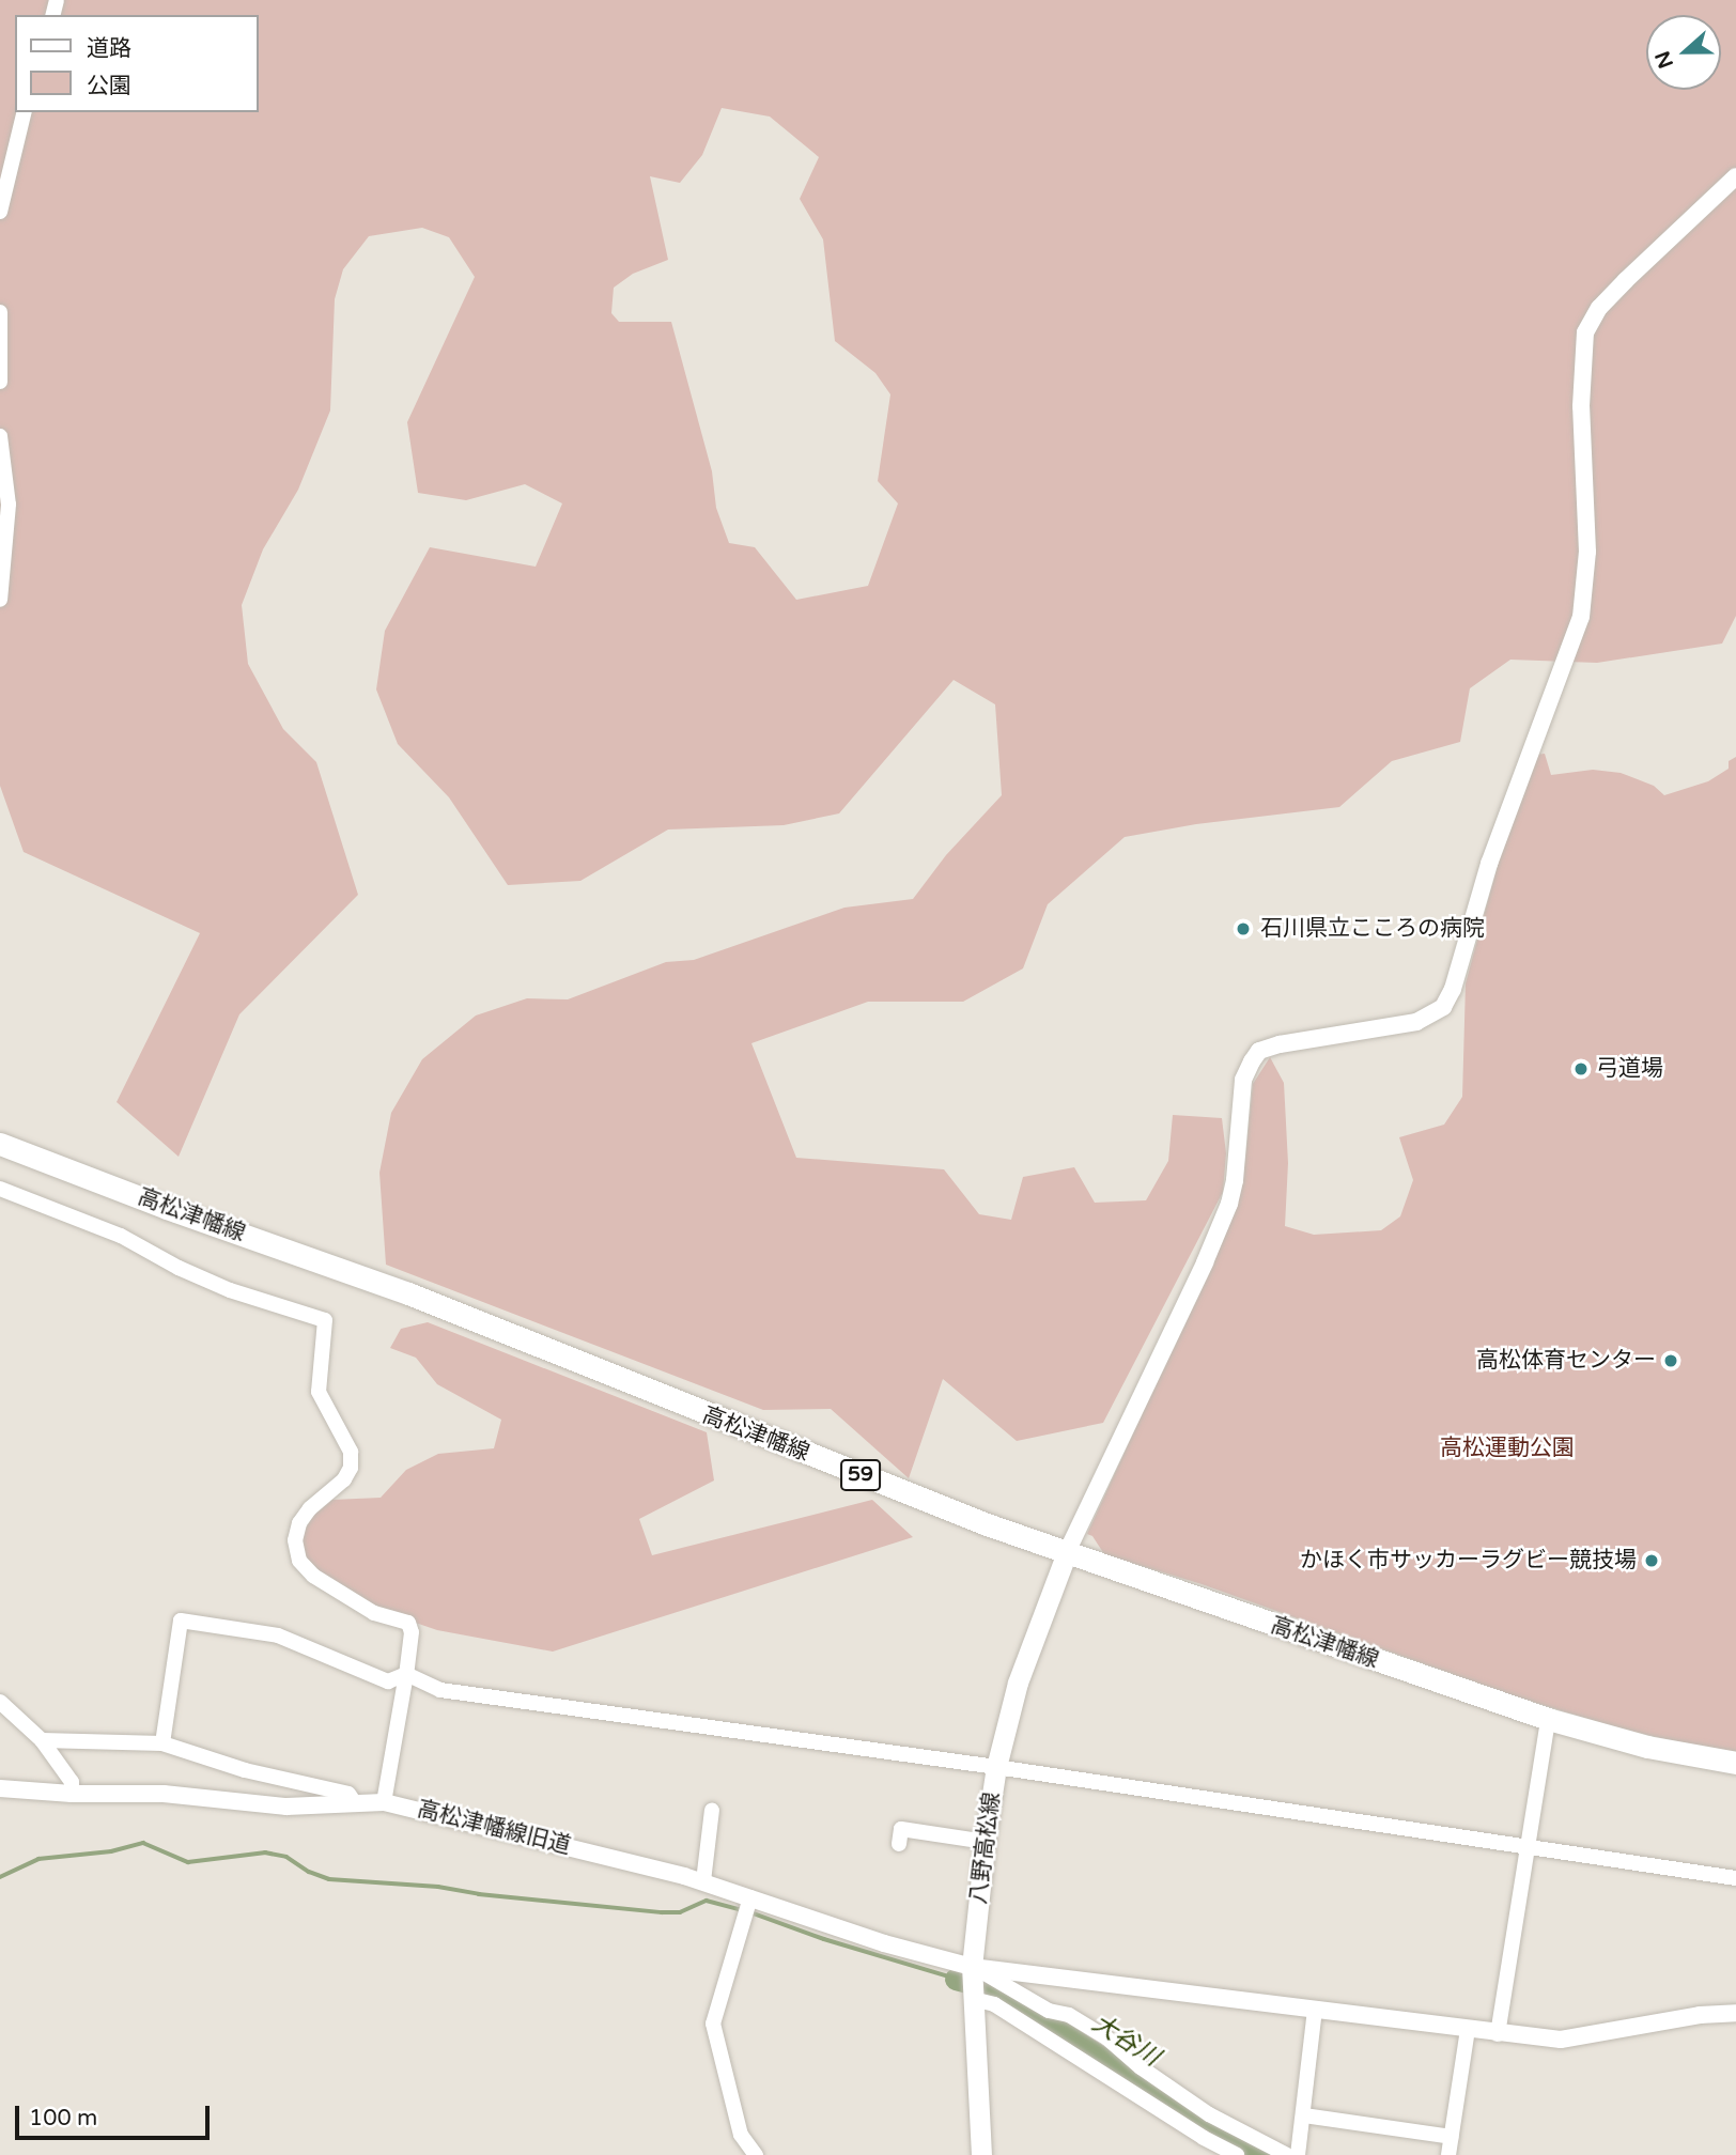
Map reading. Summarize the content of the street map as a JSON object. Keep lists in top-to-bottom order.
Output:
{
  "streets": {
    "main road": ["高松津幡線", "59", "八野高松線"],
    "street": ["高松津幡線旧道"]
  },
  "crossings": [
    ["高松津幡線", "八野高松線"],
    ["高松津幡線旧道", "八野高松線"]
  ],
  "water": ["大谷川"],
  "parks": ["高松運動公園"],
  "places": [
    "石川県立こころの病院",
    "弓道場",
    "高松体育センター",
    "かほく市サッカーラグビー競技場"
  ],
  "legend": ["道路", "公園"],
  "scale_bar": "100 m",
  "north": "left"
}
